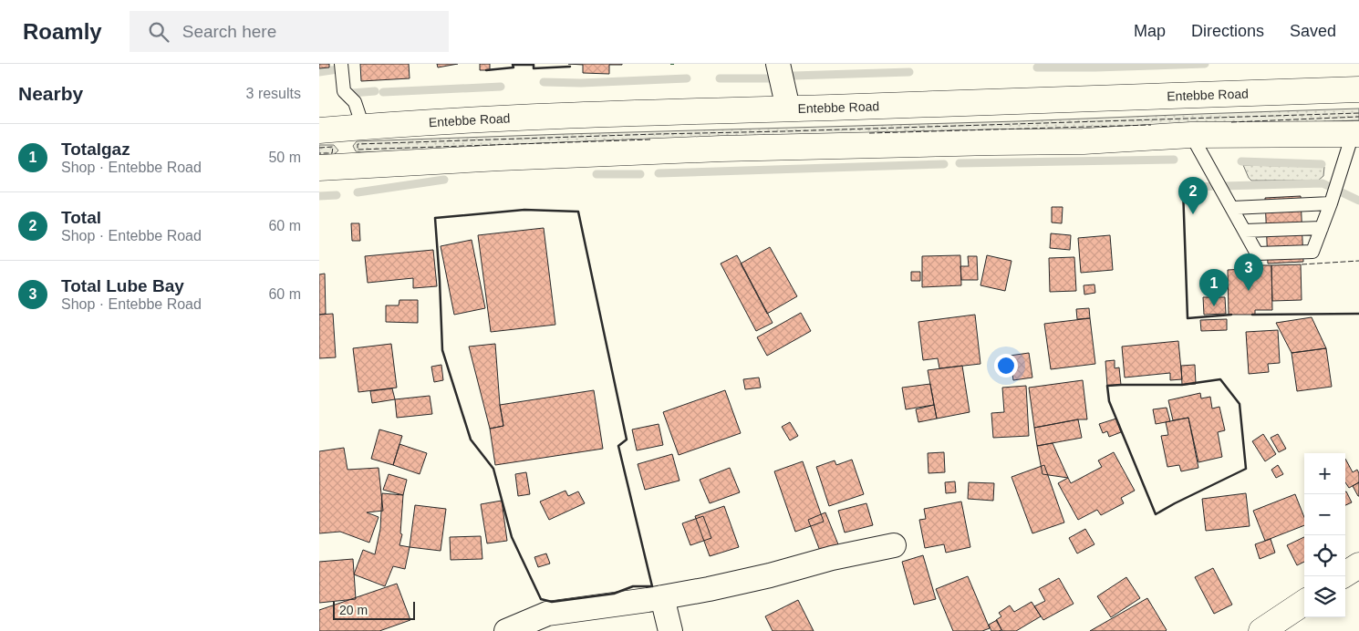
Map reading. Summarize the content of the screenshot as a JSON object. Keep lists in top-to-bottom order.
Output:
{
  "streets": {
    "main road": ["Entebbe Road"]
  },
  "scale_bar": "20 m",
  "page": {
    "header": "Roamly",
    "search": "Search here",
    "nav": ["Map", "Directions", "Saved"],
    "heading": ["Nearby", "3 results"],
    "list": [
      {
        "mark": "1",
        "name": "Totalgaz",
        "note": "Shop · Entebbe Road",
        "value": "50 m"
      },
      {
        "mark": "2",
        "name": "Total",
        "note": "Shop · Entebbe Road",
        "value": "60 m"
      },
      {
        "mark": "3",
        "name": "Total Lube Bay",
        "note": "Shop · Entebbe Road",
        "value": "60 m"
      }
    ],
    "pins": ["2", "3", "1"],
    "map_buttons": ["+", "−"],
    "scale": "20 m"
  }
}
